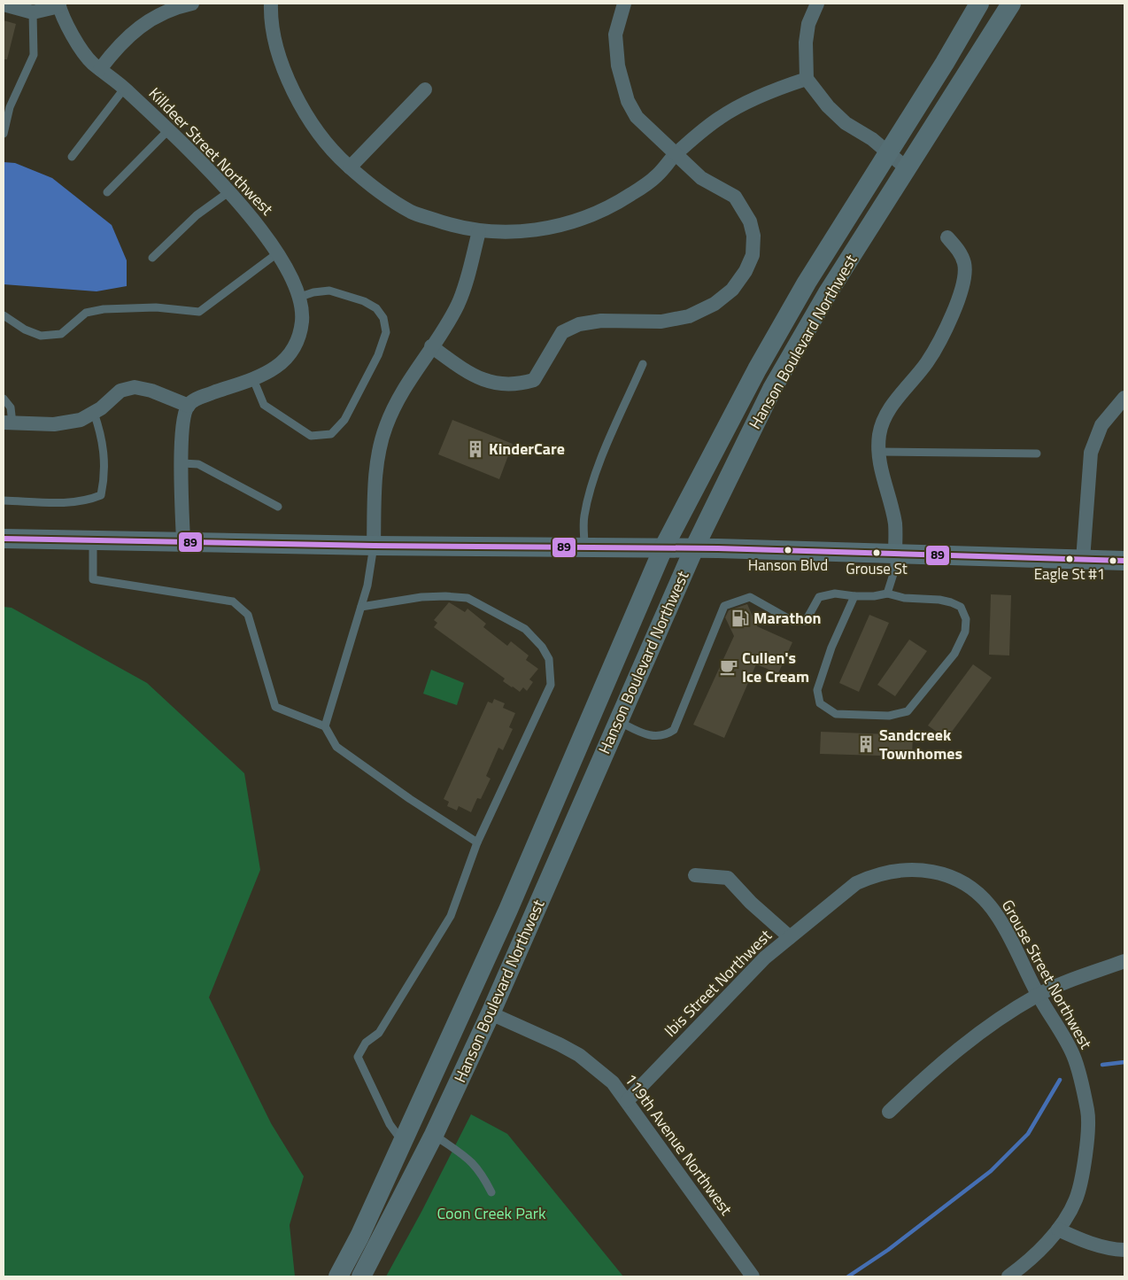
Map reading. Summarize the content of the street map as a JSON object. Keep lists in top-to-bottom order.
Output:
{
  "streets": {
    "main road": ["Hanson Boulevard Northwest"],
    "street": [
      "Killdeer Street Northwest",
      "Grouse Street Northwest",
      "Ibis Street Northwest",
      "119th Avenue Northwest"
    ]
  },
  "crossings": [
    ["Hanson Boulevard Northwest", "119th Avenue Northwest"],
    ["Grouse Street Northwest", "Ibis Street Northwest"],
    ["Ibis Street Northwest", "119th Avenue Northwest"]
  ],
  "parks": ["Coon Creek Park"],
  "places": {
    "building": ["KinderCare", "Sandcreek Townhomes"],
    "other": ["Hanson Blvd", "Grouse St", "Eagle St #1"],
    "fuel station": ["Marathon"],
    "cafe": ["Cullen's Ice Cream"]
  },
  "lines": ["transit line 89"]
}
